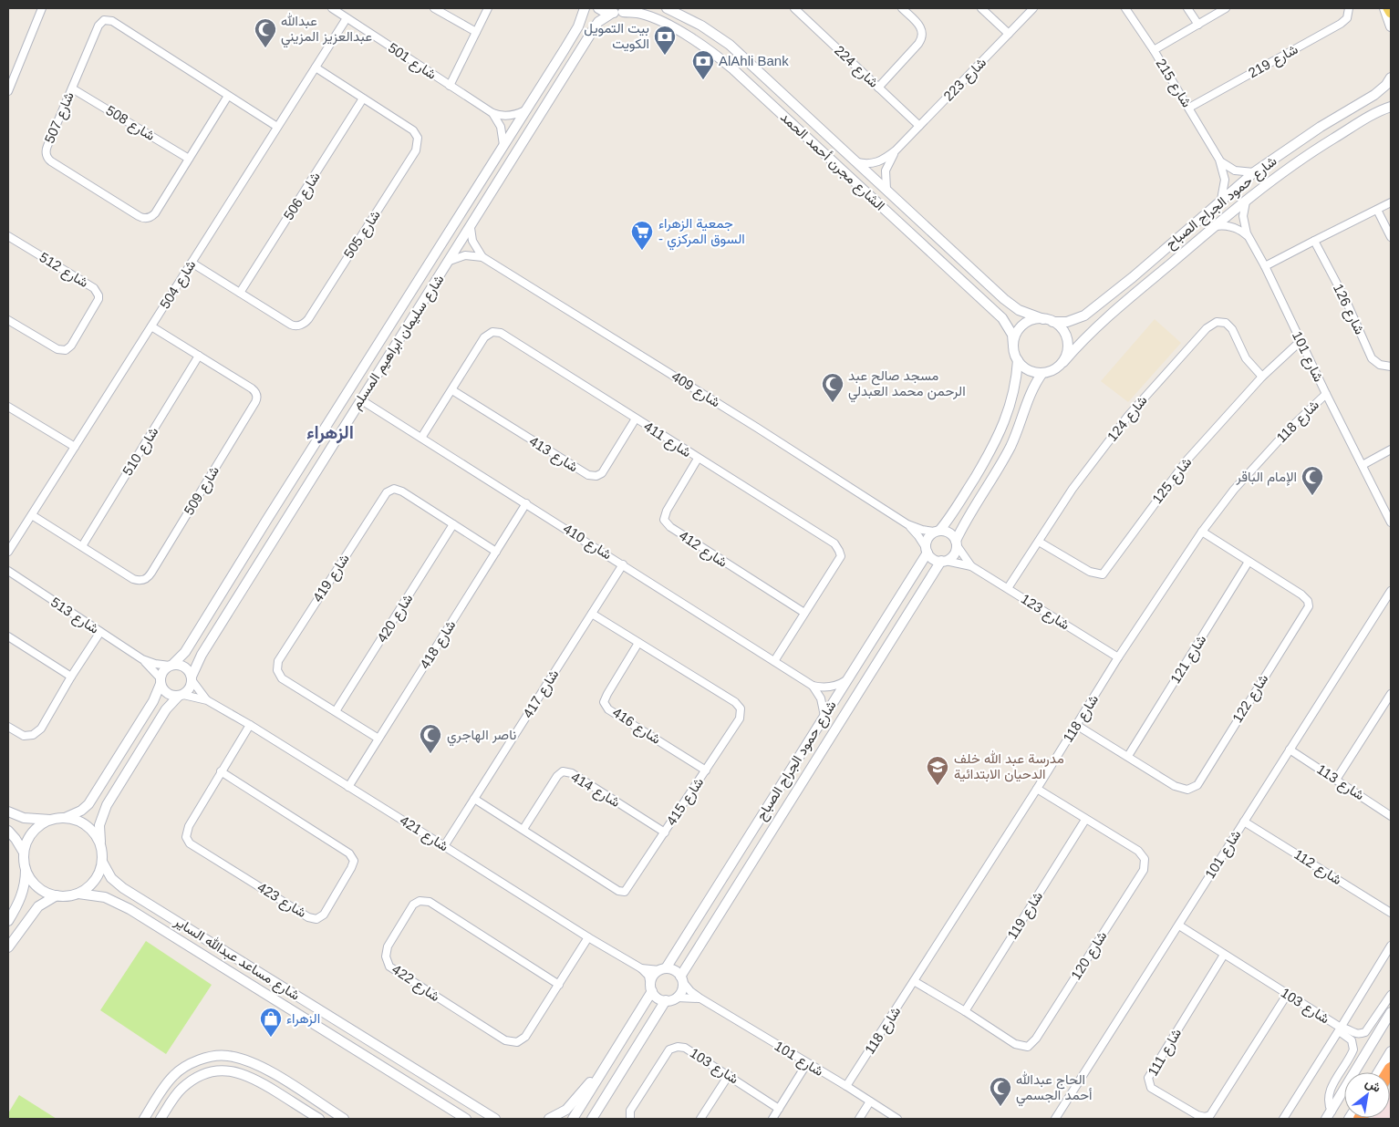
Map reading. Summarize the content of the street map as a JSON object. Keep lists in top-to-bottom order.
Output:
{
  "streets": {
    "street": [
      "شارع 501",
      "شارع 219",
      "شارع 224",
      "شارع 223",
      "شارع 215",
      "شارع 507",
      "شارع 508",
      "الشارع مجرن أحمد الحمد",
      "شارع 506",
      "شارع حمود الجراح الصباح",
      "شارع 505",
      "شارع 512",
      "شارع 504",
      "شارع 126",
      "شارع سليمان ابراهيم المسلم",
      "شارع 101",
      "شارع 409",
      "شارع 124",
      "شارع 118",
      "شارع 411",
      "شارع 510",
      "شارع 413",
      "شارع 125",
      "شارع 509",
      "شارع 410",
      "شارع 412",
      "شارع 419",
      "شارع 123",
      "شارع 513",
      "شارع 420",
      "شارع 418",
      "شارع 121",
      "شارع 417",
      "شارع 122",
      "شارع 416",
      "شارع 113",
      "شارع 414",
      "شارع 415",
      "شارع 421",
      "شارع 112",
      "شارع 423",
      "شارع 119",
      "شارع 120",
      "شارع مساعد عبدالله الساير",
      "شارع 422",
      "شارع 103",
      "شارع 111"
    ]
  },
  "crossings": [
    ["شارع 501", "شارع 504"],
    ["شارع 501", "شارع سليمان ابراهيم المسلم"],
    ["شارع 219", "شارع 215"],
    ["شارع 224", "شارع 223"],
    ["شارع 223", "الشارع مجرن أحمد الحمد"],
    ["شارع 215", "شارع حمود الجراح الصباح"],
    ["شارع 507", "شارع 508"],
    ["شارع 507", "شارع 504"],
    ["الشارع مجرن أحمد الحمد", "شارع حمود الجراح الصباح"],
    ["الشارع مجرن أحمد الحمد", "شارع سليمان ابراهيم المسلم"],
    ["شارع 506", "شارع 505"],
    ["شارع حمود الجراح الصباح", "شارع 101"],
    ["شارع حمود الجراح الصباح", "شارع 409"],
    ["شارع حمود الجراح الصباح", "شارع 123"],
    ["شارع حمود الجراح الصباح", "شارع 421"],
    ["شارع 505", "شارع 504"],
    ["شارع 504", "شارع 509"],
    ["شارع سليمان ابراهيم المسلم", "شارع 410"],
    ["شارع سليمان ابراهيم المسلم", "شارع 513"],
    ["شارع سليمان ابراهيم المسلم", "شارع 421"],
    ["شارع 101", "شارع 118"],
    ["شارع 101", "شارع 125"],
    ["شارع 101", "شارع 113"],
    ["شارع 101", "شارع 421"],
    ["شارع 101", "شارع 112"],
    ["شارع 101", "شارع 103"],
    ["شارع 409", "شارع 123"],
    ["شارع 124", "شارع 125"],
    ["شارع 124", "شارع 123"],
    ["شارع 118", "شارع 123"],
    ["شارع 118", "شارع 122"],
    ["شارع 118", "شارع 120"],
    ["شارع 411", "شارع 413"],
    ["شارع 411", "شارع 410"],
    ["شارع 411", "شارع 412"],
    ["شارع 510", "شارع 509"],
    ["شارع 410", "شارع 418"],
    ["شارع 410", "شارع 417"],
    ["شارع 419", "شارع 420"],
    ["شارع 419", "شارع 418"],
    ["شارع 513", "شارع 421"],
    ["شارع 418", "شارع 421"],
    ["شارع 121", "شارع 122"],
    ["شارع 417", "شارع 415"],
    ["شارع 417", "شارع 421"],
    ["شارع 416", "شارع 415"],
    ["شارع 414", "شارع 415"],
    ["شارع 421", "شارع 423"],
    ["شارع 421", "شارع 422"],
    ["شارع 119", "شارع 120"],
    ["شارع 103", "شارع 111"]
  ],
  "districts": ["الزهراء"],
  "places": {
    "mosque": [
      "عبدالله عبدالعزيز المزيني",
      "مسجد صالح عبد الرحمن محمد العبدلي",
      "الإمام الباقر",
      "ناصر الهاجري",
      "الحاج عبدالله أحمد الجسمي"
    ],
    "bank": ["بيت التمويل الكويت", "AlAhli Bank"],
    "supermarket": ["جمعية الزهراء - السوق المركزي"],
    "school or university": ["مدرسة عبد الله خلف الدحيان الابتدائية"],
    "shop": ["الزهراء"]
  },
  "north": "top right"
}
